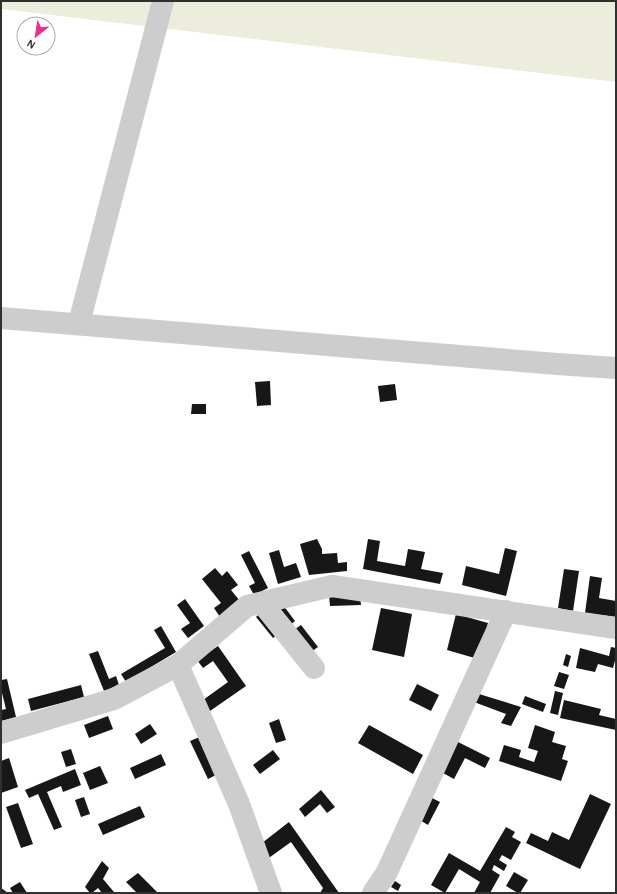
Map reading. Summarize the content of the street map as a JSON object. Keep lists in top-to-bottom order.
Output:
{
  "north": "bottom left"
}
